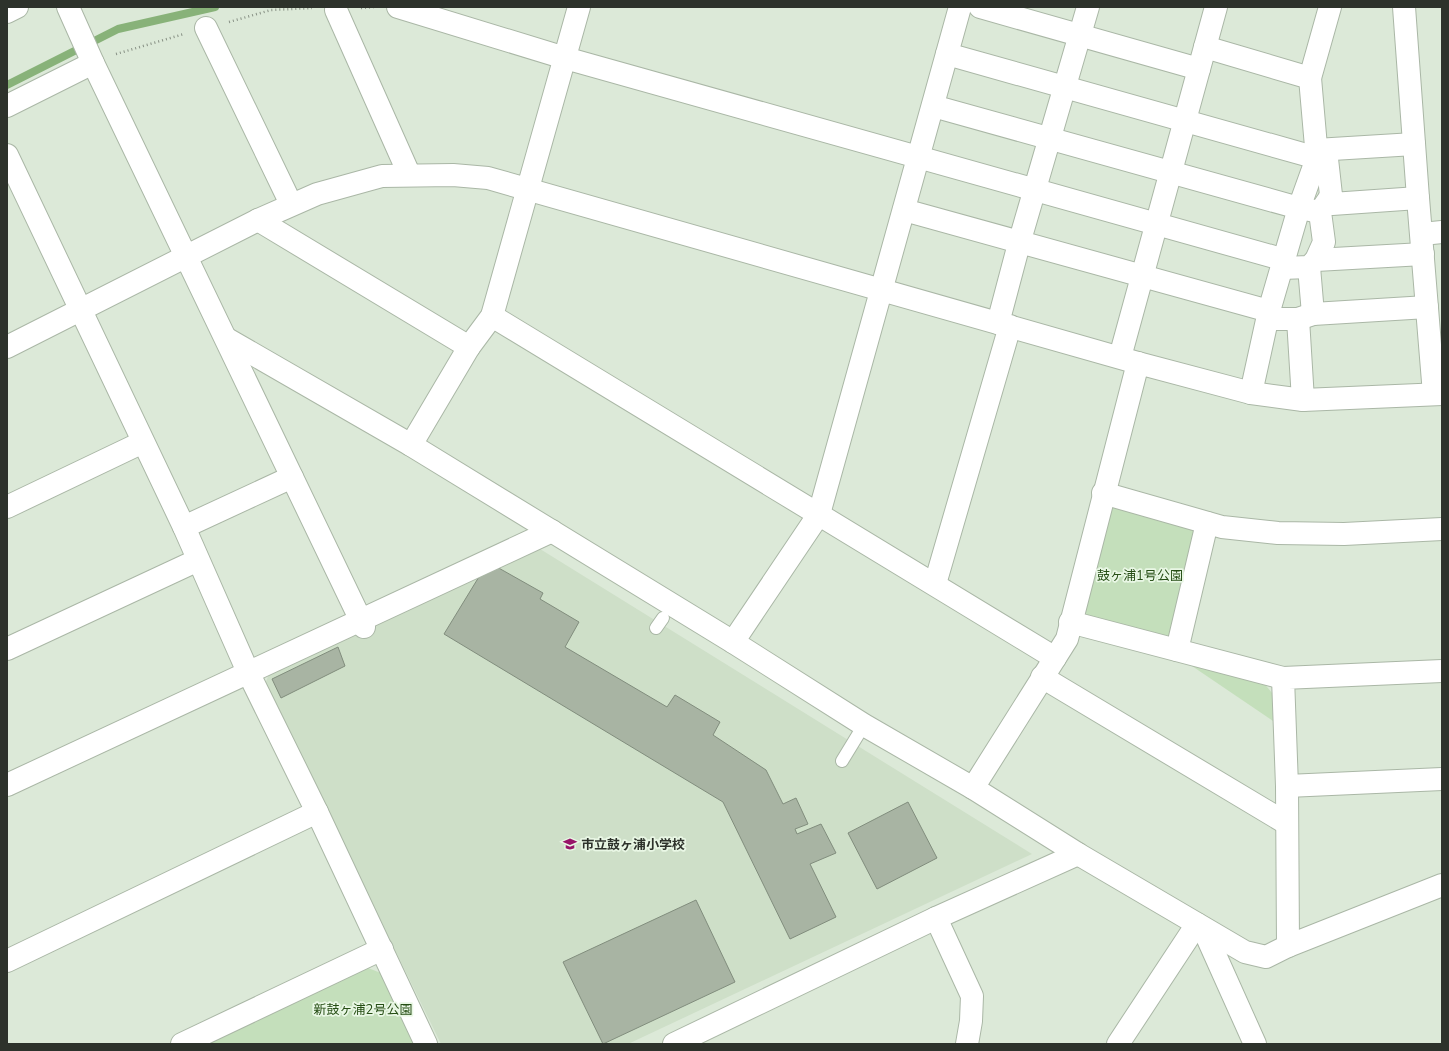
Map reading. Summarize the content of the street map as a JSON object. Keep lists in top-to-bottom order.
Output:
{
  "parks": ["鼓ヶ浦1号公園", "新鼓ヶ浦2号公園"],
  "places": {
    "school or university": ["市立鼓ヶ浦小学校"]
  }
}
